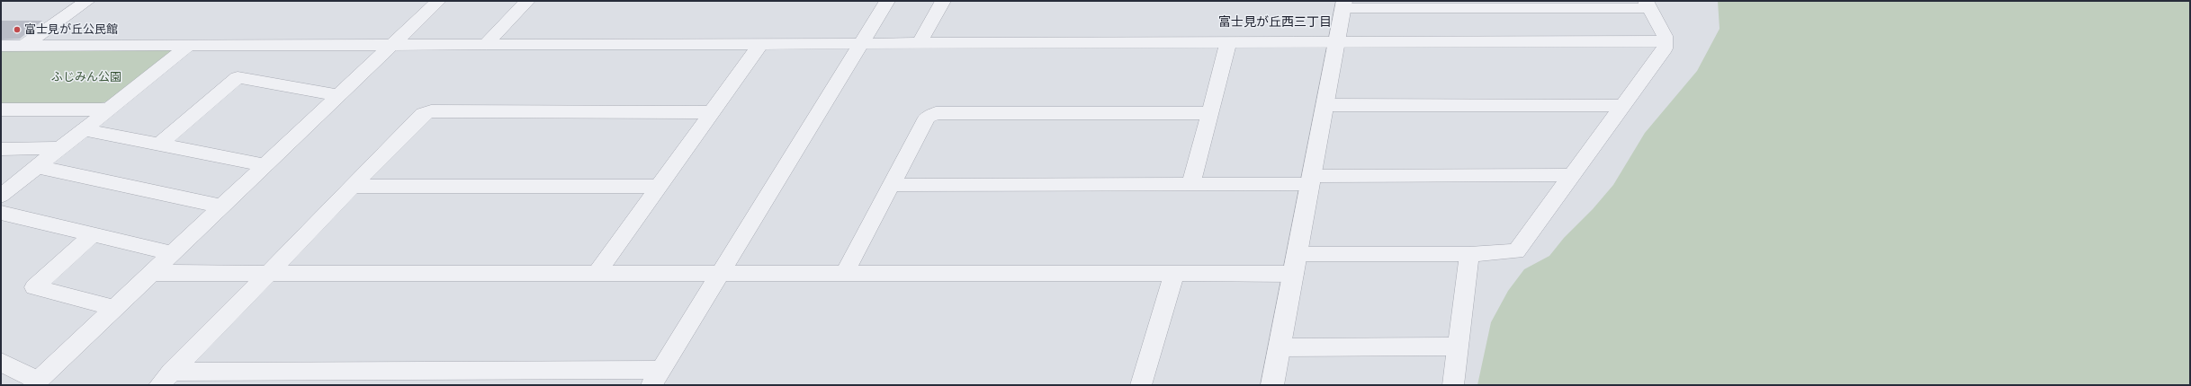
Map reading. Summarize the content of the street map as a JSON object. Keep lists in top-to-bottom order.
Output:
{
  "districts": ["富士見が丘西三丁目"],
  "parks": ["ふじみん公園"],
  "places": ["富士見が丘公民館"]
}
